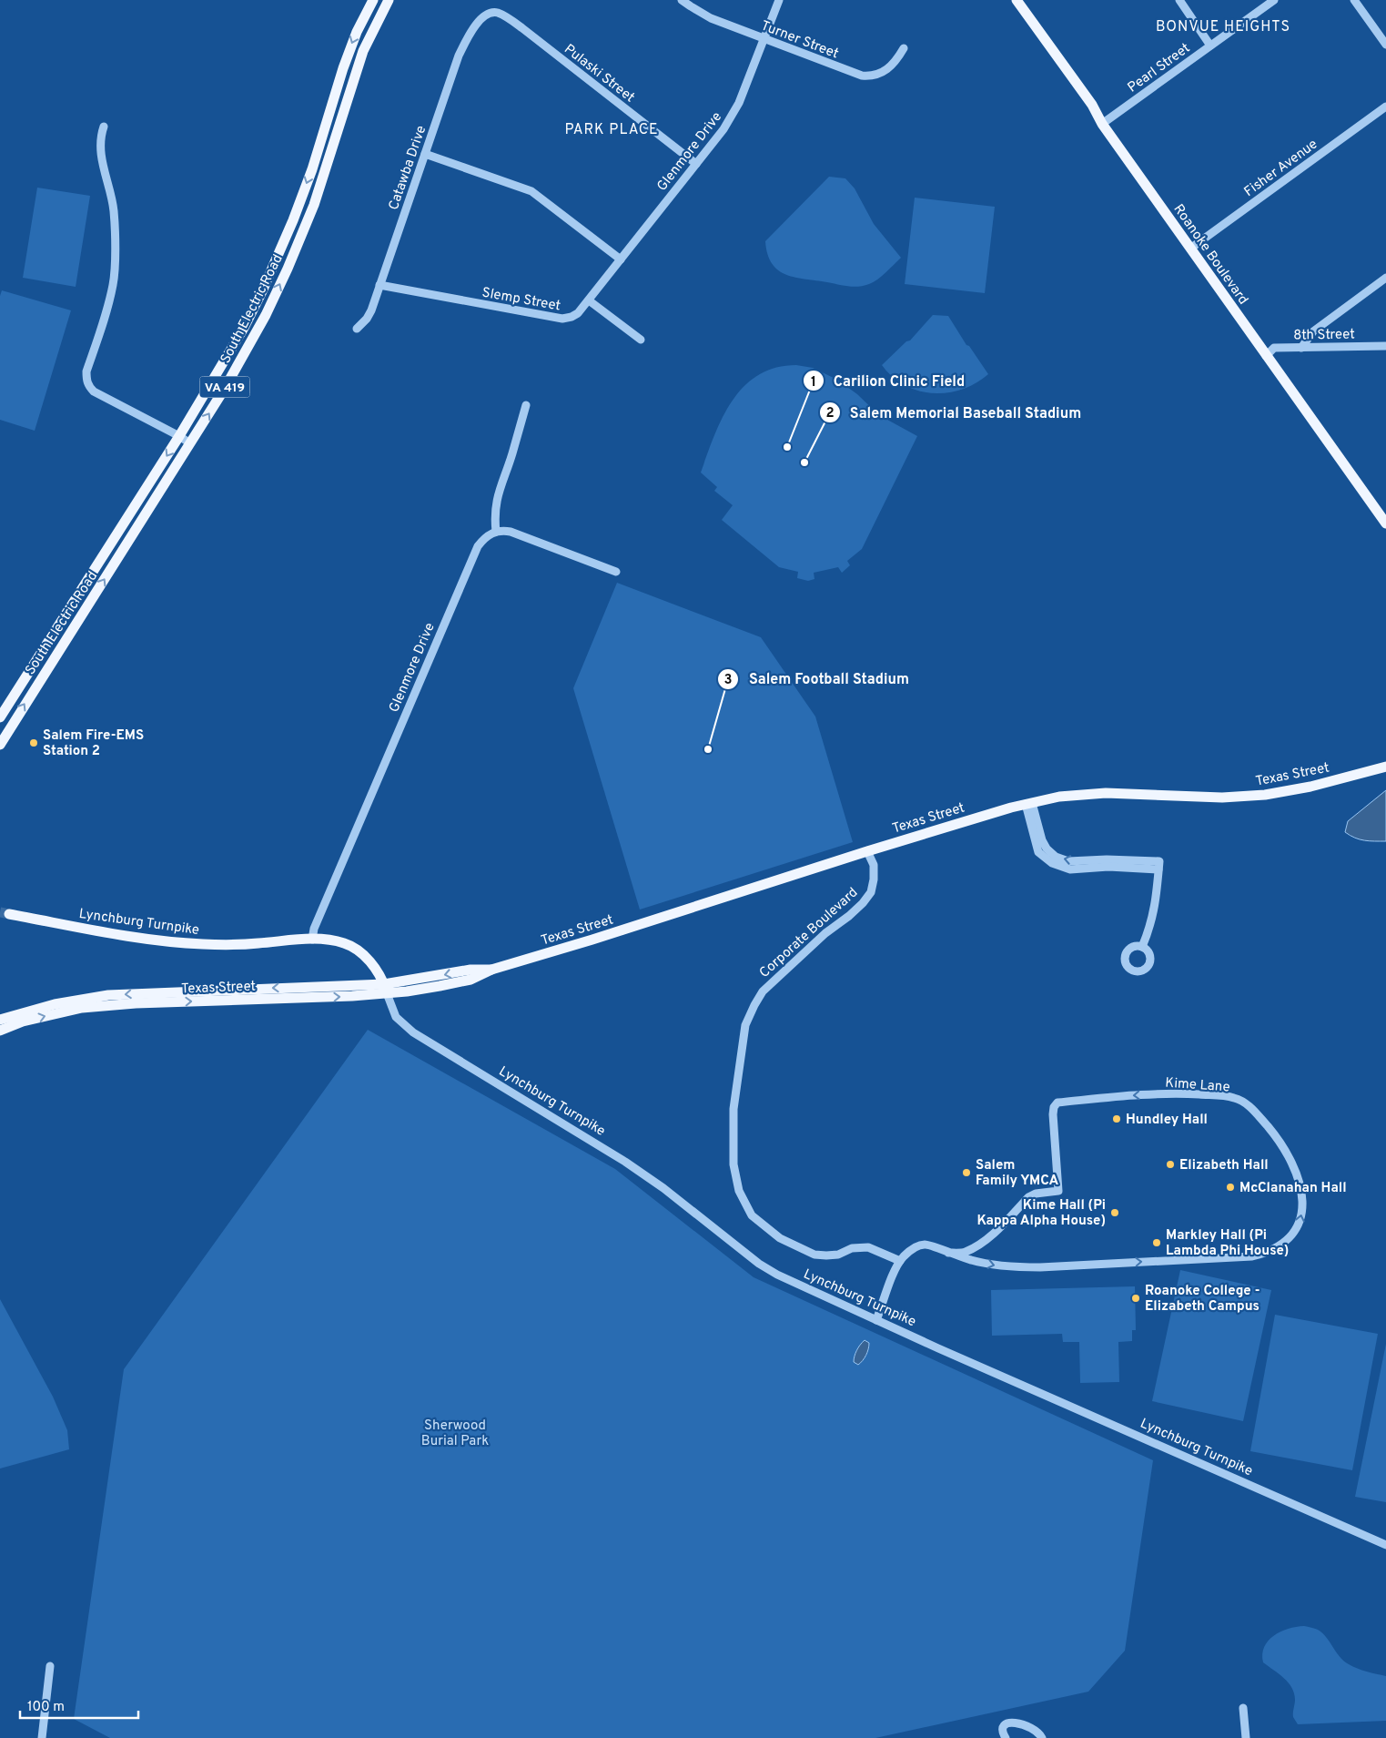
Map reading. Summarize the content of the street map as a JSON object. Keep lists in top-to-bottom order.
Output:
{
  "streets": {
    "main road": [
      "Roanoke Boulevard",
      "South Electric Road",
      "VA 419",
      "Texas Street",
      "Lynchburg Turnpike"
    ],
    "street": [
      "Turner Street",
      "Pearl Street",
      "Pulaski Street",
      "Glenmore Drive",
      "Catawba Drive",
      "Fisher Avenue",
      "Slemp Street",
      "8th Street",
      "Corporate Boulevard",
      "Kime Lane"
    ]
  },
  "crossings": [
    ["Turner Street", "Glenmore Drive"],
    ["Pearl Street", "Roanoke Boulevard"],
    ["Pulaski Street", "Glenmore Drive"],
    ["Pulaski Street", "Catawba Drive"],
    ["Glenmore Drive", "Slemp Street"],
    ["Glenmore Drive", "Lynchburg Turnpike"],
    ["Catawba Drive", "Slemp Street"],
    ["Fisher Avenue", "Roanoke Boulevard"],
    ["Roanoke Boulevard", "8th Street"],
    ["Texas Street", "Lynchburg Turnpike"],
    ["Texas Street", "Corporate Boulevard"],
    ["Lynchburg Turnpike", "Kime Lane"],
    ["Corporate Boulevard", "Kime Lane"]
  ],
  "districts": ["BONVUE HEIGHTS", "PARK PLACE"],
  "parks": ["Sherwood Burial Park"],
  "places": [
    "Carilion Clinic Field",
    "Salem Memorial Baseball Stadium",
    "Salem Fire-EMS Station 2",
    "Salem Football Stadium",
    "Hundley Hall",
    "Elizabeth Hall",
    "Salem Family YMCA",
    "McClanahan Hall",
    "Kime Hall (Pi Kappa Alpha House)",
    "Markley Hall (Pi Lambda Phi House)",
    "Roanoke College - Elizabeth Campus"
  ],
  "scale_bar": "100 m"
}
